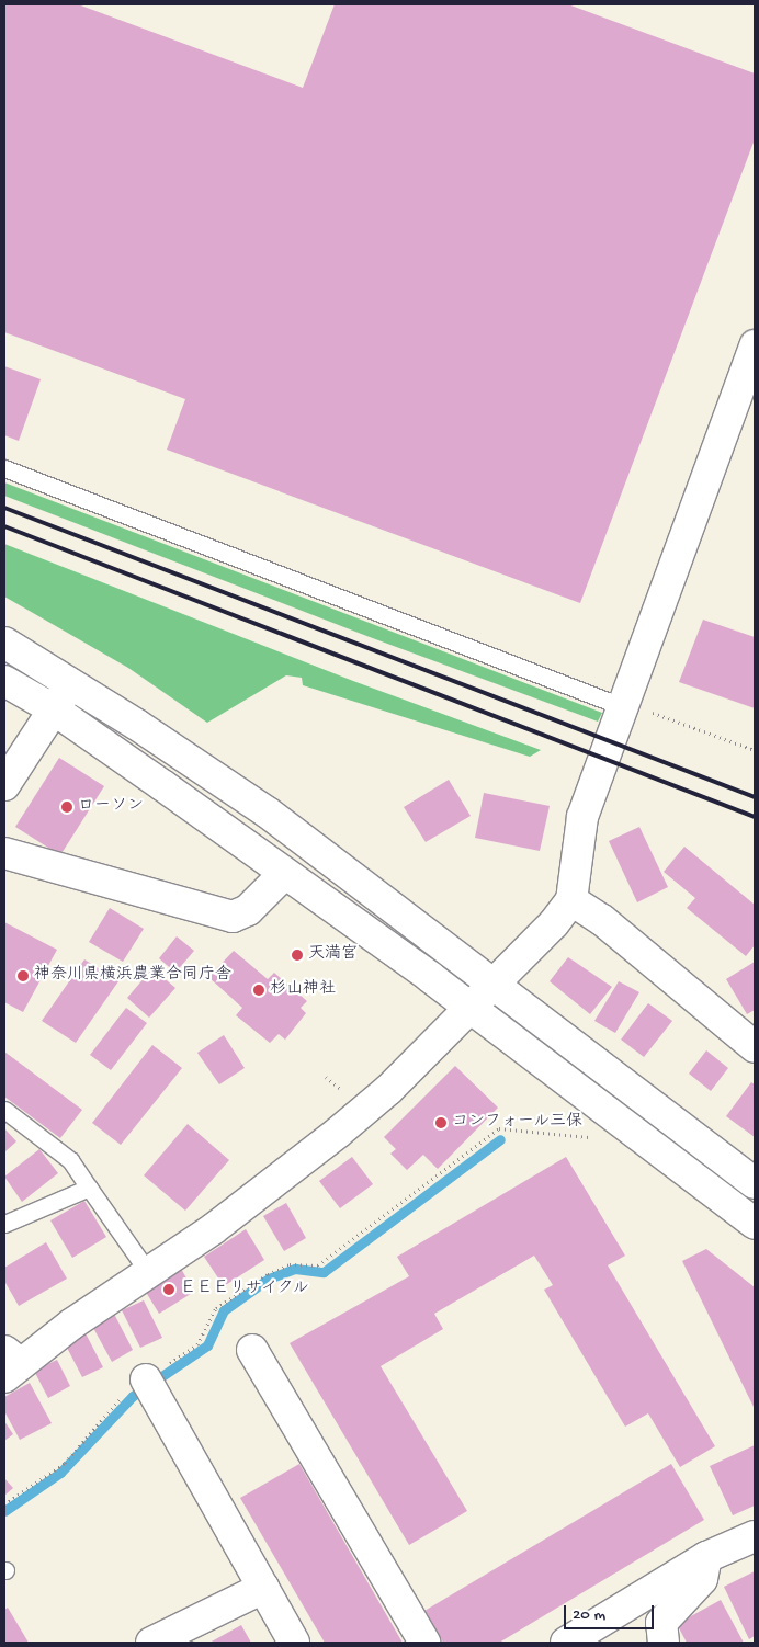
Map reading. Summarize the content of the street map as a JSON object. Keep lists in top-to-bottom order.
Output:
{
  "places": [
    "ローソン",
    "天満宮",
    "神奈川県横浜農業合同庁舎",
    "杉山神社",
    "コンフォール三保",
    "ＥＥＥリサイクル"
  ],
  "scale_bar": "20 m"
}
